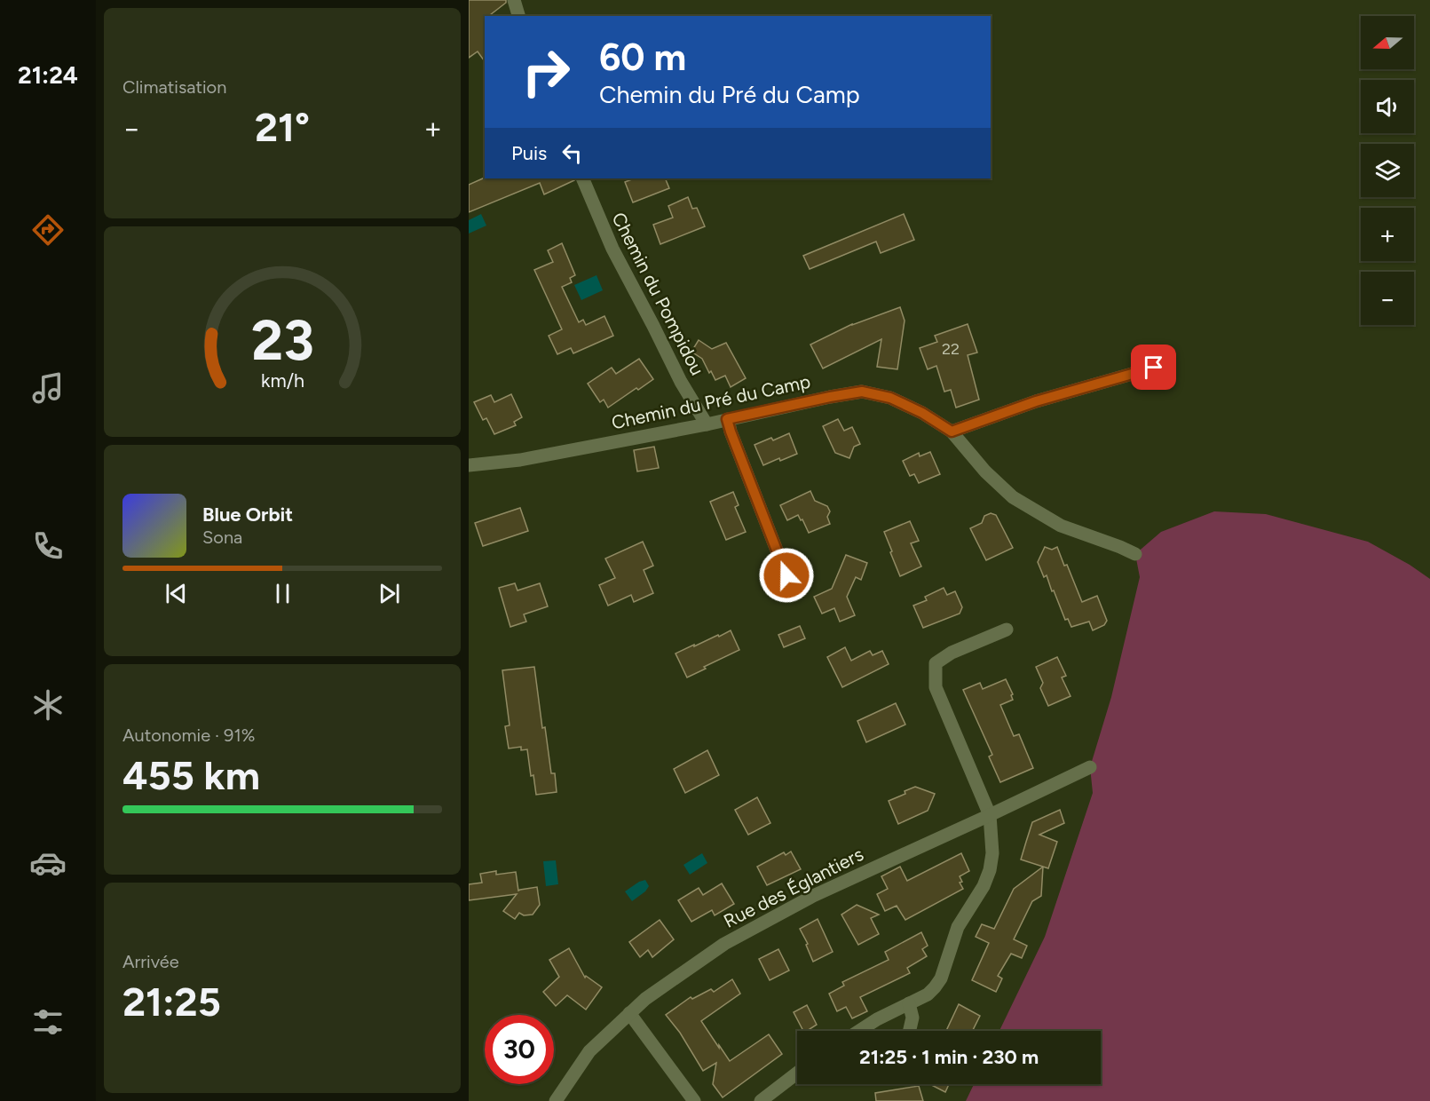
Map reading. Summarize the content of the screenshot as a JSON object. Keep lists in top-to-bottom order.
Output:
{
  "streets": {
    "street": ["Chemin du Pompidou", "Chemin du Pré du Camp", "Rue des Églantiers"]
  },
  "crossings": [
    ["Chemin du Pompidou", "Chemin du Pré du Camp"]
  ],
  "house_numbers": ["22"],
  "north": "left",
  "page": {
    "tabs": "21:24",
    "tile": [
      "Climatisation",
      ["Autonomie · 91%", "455 km"],
      ["Arrivée", "21:25"]
    ],
    "map_buttons": ["+", "−"],
    "turn": ["60 m", "Chemin du Pré du Camp"],
    "heat": ["−", "21°", "+"],
    "then": "Puis",
    "song": ["Blue Orbit", "Sona"],
    "limit": "30",
    "trip": "21:25 · 1 min · 230 m",
    "gauge": ["23", "km/h"]
  }
}
